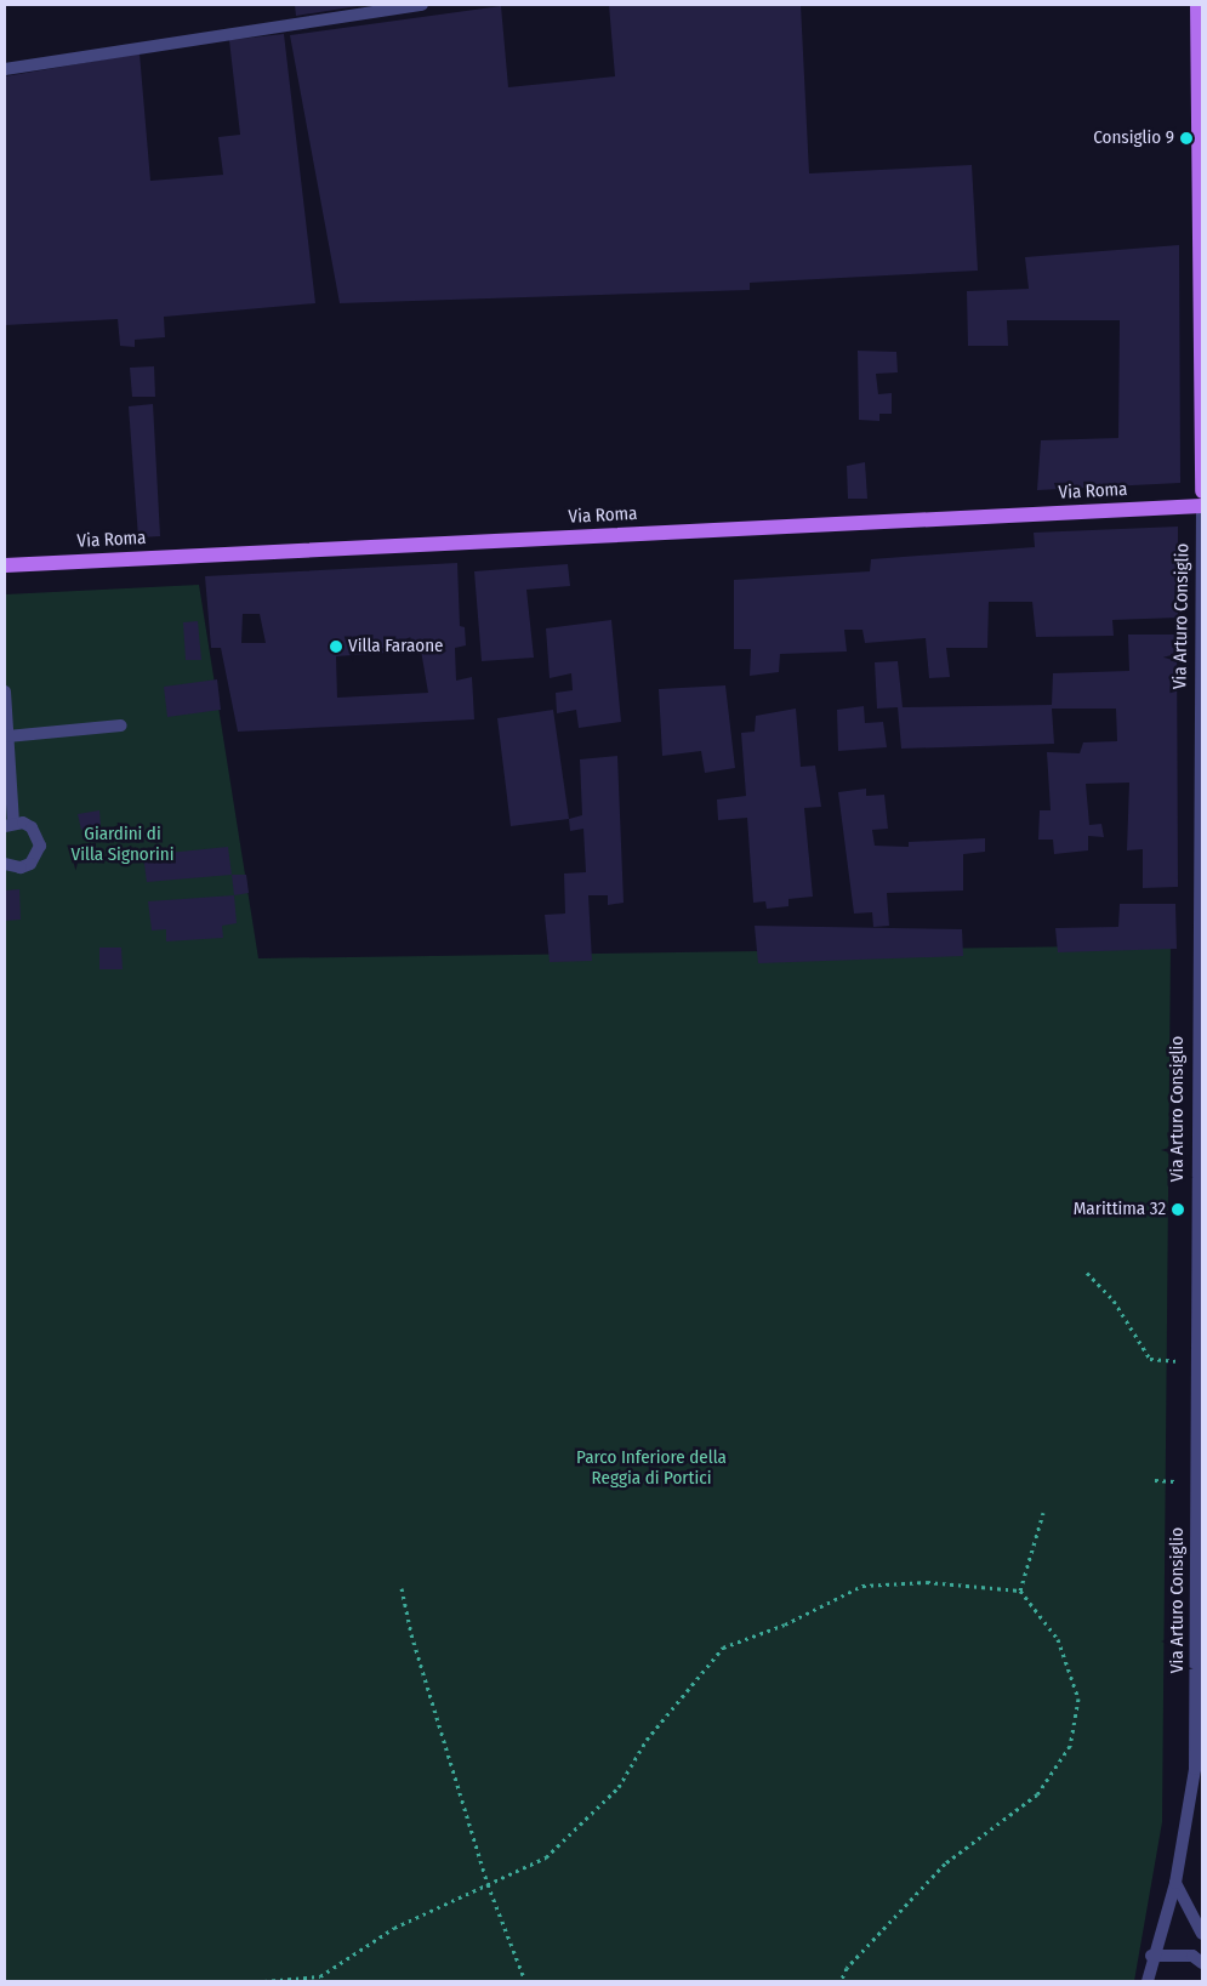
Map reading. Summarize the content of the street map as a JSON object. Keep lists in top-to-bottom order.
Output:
{
  "streets": {
    "main road": ["Via Roma"],
    "street": ["Via Arturo Consiglio"]
  },
  "parks": ["Giardini di Villa Signorini", "Parco Inferiore della Reggia di Portici"],
  "places": ["Consiglio 9", "Villa Faraone", "Marittima 32"]
}
